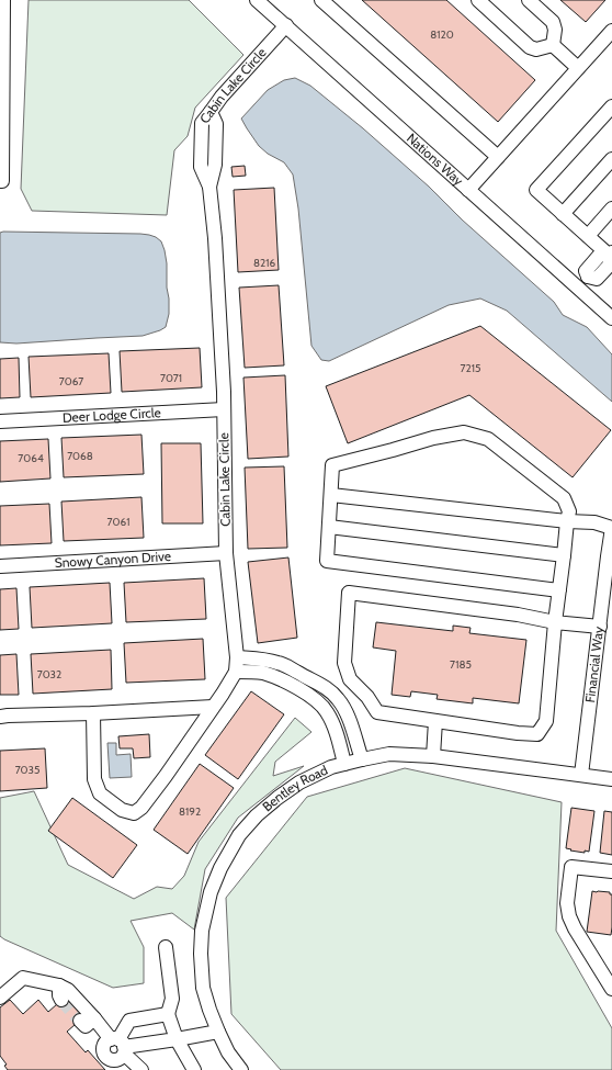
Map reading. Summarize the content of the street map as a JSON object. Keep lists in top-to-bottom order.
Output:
{
  "streets": {
    "street": [
      "Cabin Lake Circle",
      "Nations Way",
      "Deer Lodge Circle",
      "Snowy Canyon Drive",
      "Financial Way",
      "Bentley Road"
    ]
  },
  "crossings": [
    ["Cabin Lake Circle", "Nations Way"],
    ["Cabin Lake Circle", "Deer Lodge Circle"],
    ["Cabin Lake Circle", "Snowy Canyon Drive"],
    ["Financial Way", "Bentley Road"]
  ],
  "house_numbers": [
    "8120",
    "8216",
    "7215",
    "7071",
    "7067",
    "7068",
    "7064",
    "7061",
    "7185",
    "7032",
    "7035",
    "8192"
  ]
}
